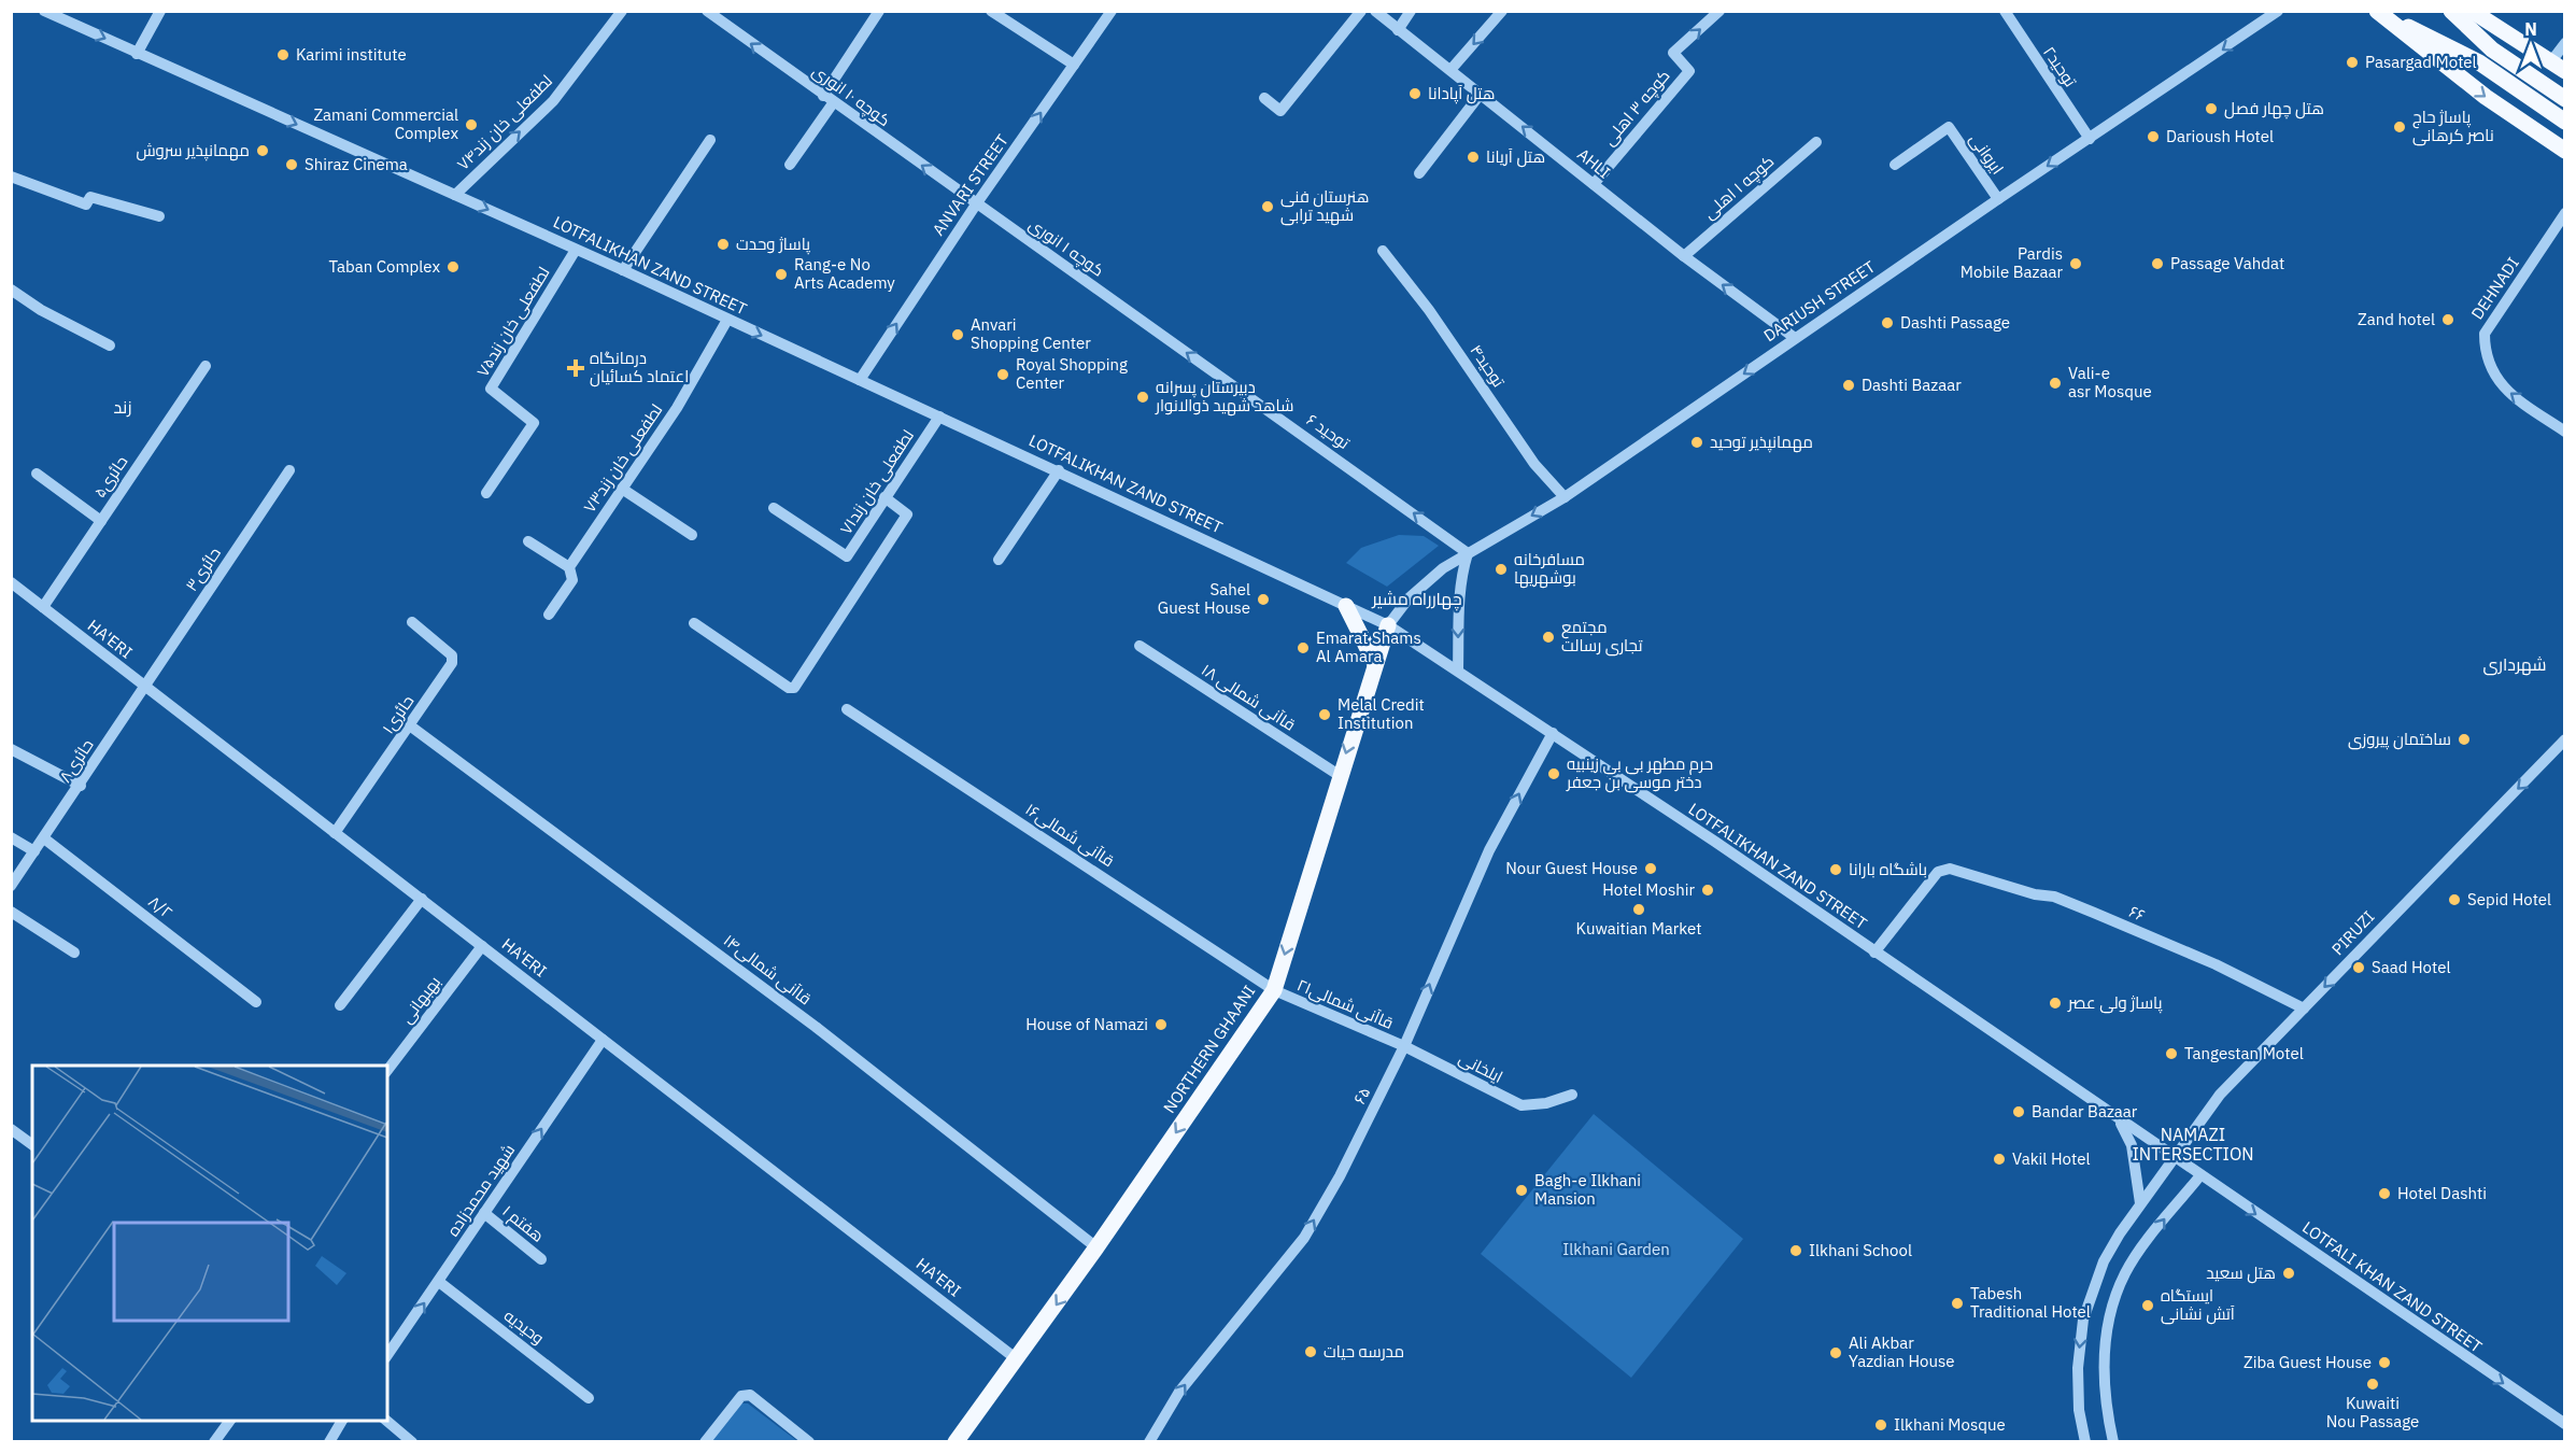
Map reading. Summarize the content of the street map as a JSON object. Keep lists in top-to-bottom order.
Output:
{
  "streets": {
    "main road": ["NORTHERN GHAANI"],
    "street": [
      "توحید۲",
      "کوچه ۱۰ انوری",
      "کوچه ۳ اهلی",
      "لطفعلی خان زند۷۴",
      "ایروانی",
      "AHLI",
      "ANVARI STREET",
      "کوچه ۱ اهلی",
      "کوچه ۱ انوری",
      "LOTFALIKHAN ZAND STREET",
      "DEHNADI",
      "DARIUSH STREET",
      "لطفعلی خان زند۷۵",
      "توحید۴",
      "۶ توحید",
      "لطفعلی خان زند۷۳",
      "حائری۵",
      "لطفعلی خان زند۷۱",
      "حائری۳",
      "HA'ERI",
      "۱۸ قاآنی شمالی",
      "حائری۱",
      "حائری۸",
      "قاآنی شمالی۱۶",
      "۸/۲",
      "۶۶",
      "PIRUZI",
      "قاآنی شمالی۱۴",
      "بهبهانی",
      "قاآنی شمالی۲۱",
      "ایلخانی",
      "۶۵",
      "شهید محمدزاده",
      "هفتم ۱",
      "LOTFALI KHAN ZAND STREET",
      "وحیدیه"
    ]
  },
  "crossings": [
    ["توحید۲", "DARIUSH STREET"],
    ["کوچه ۱۰ انوری", "ANVARI STREET"],
    ["کوچه ۱۰ انوری", "کوچه ۱ انوری"],
    ["کوچه ۳ اهلی", "AHLI"],
    ["لطفعلی خان زند۷۴", "LOTFALIKHAN ZAND STREET"],
    ["ایروانی", "DARIUSH STREET"],
    ["AHLI", "کوچه ۱ اهلی"],
    ["AHLI", "DARIUSH STREET"],
    ["ANVARI STREET", "کوچه ۱ انوری"],
    ["ANVARI STREET", "LOTFALIKHAN ZAND STREET"],
    ["کوچه ۱ انوری", "۶ توحید"],
    ["LOTFALIKHAN ZAND STREET", "DARIUSH STREET"],
    ["LOTFALIKHAN ZAND STREET", "لطفعلی خان زند۷۵"],
    ["LOTFALIKHAN ZAND STREET", "لطفعلی خان زند۷۳"],
    ["LOTFALIKHAN ZAND STREET", "لطفعلی خان زند۷۱"],
    ["LOTFALIKHAN ZAND STREET", "۶۶"],
    ["LOTFALIKHAN ZAND STREET", "PIRUZI"],
    ["LOTFALIKHAN ZAND STREET", "NORTHERN GHAANI"],
    ["LOTFALIKHAN ZAND STREET", "۶۵"],
    ["LOTFALIKHAN ZAND STREET", "LOTFALI KHAN ZAND STREET"],
    ["DARIUSH STREET", "توحید۴"],
    ["DARIUSH STREET", "۶ توحید"],
    ["DARIUSH STREET", "NORTHERN GHAANI"],
    ["حائری۵", "HA'ERI"],
    ["حائری۳", "HA'ERI"],
    ["حائری۳", "حائری۸"],
    ["HA'ERI", "حائری۱"],
    ["HA'ERI", "حائری۸"],
    ["HA'ERI", "بهبهانی"],
    ["HA'ERI", "NORTHERN GHAANI"],
    ["HA'ERI", "شهید محمدزاده"],
    ["۱۸ قاآنی شمالی", "NORTHERN GHAANI"],
    ["حائری۱", "قاآنی شمالی۱۴"],
    ["حائری۸", "۸/۲"],
    ["قاآنی شمالی۱۶", "قاآنی شمالی۲۱"],
    ["قاآنی شمالی۱۶", "NORTHERN GHAANI"],
    ["۶۶", "PIRUZI"],
    ["PIRUZI", "LOTFALI KHAN ZAND STREET"],
    ["قاآنی شمالی۱۴", "NORTHERN GHAANI"],
    ["قاآنی شمالی۲۱", "NORTHERN GHAANI"],
    ["قاآنی شمالی۲۱", "ایلخانی"],
    ["قاآنی شمالی۲۱", "۶۵"],
    ["ایلخانی", "۶۵"],
    ["شهید محمدزاده", "هفتم ۱"],
    ["شهید محمدزاده", "وحیدیه"]
  ],
  "one_way": [
    "کوچه ۱۰ انوری",
    "کوچه ۳ اهلی",
    "لطفعلی خان زند۷۴",
    "AHLI",
    "ANVARI STREET",
    "DARIUSH STREET",
    "۶ توحید",
    "PIRUZI",
    "NORTHERN GHAANI",
    "۶۵",
    "شهید محمدزاده",
    "LOTFALI KHAN ZAND STREET"
  ],
  "districts": [
    "زند",
    "چهارراه مشیر",
    "شهرداری",
    "NAMAZI INTERSECTION"
  ],
  "parks": ["Ilkhani Garden"],
  "places": {
    "other": [
      "Karimi institute",
      "Pasargad Motel",
      "هتل آپادانا",
      "هتل چهار فصل",
      "Zamani Commercial Complex",
      "پاساژ حاج ناصر کرهانی",
      "Darioush Hotel",
      "مهمانپذیر سروش",
      "هتل آریانا",
      "Shiraz Cinema",
      "هنرستان فنی شهید ترابی",
      "پاساژ وحدت",
      "Pardis Mobile Bazaar",
      "Passage Vahdat",
      "Taban Complex",
      "Rang-e No Arts Academy",
      "Zand hotel",
      "Dashti Passage",
      "Anvari Shopping Center",
      "Royal Shopping Center",
      "Vali-e asr Mosque",
      "Dashti Bazaar",
      "دبیرستان پسرانه شاهد شهید ذوالانوار",
      "مهمانپذیر توحید",
      "مسافرخانه بوشهریها",
      "Sahel Guest House",
      "مجتمع تجاری رسالت",
      "Emarat Shams Al Amara",
      "Melal Credit Institution",
      "ساختمان پیروزی",
      "حرم مطهر بی بی زینبیه دختر موسی بن جعفر",
      "Nour Guest House",
      "باشگاه بارانا",
      "Hotel Moshir",
      "Sepid Hotel",
      "Kuwaitian Market",
      "Saad Hotel",
      "پاساژ ولی عصر",
      "House of Namazi",
      "Tangestan Motel",
      "Bandar Bazaar",
      "Vakil Hotel",
      "Bagh-e Ilkhani Mansion",
      "Hotel Dashti",
      "Ilkhani School",
      "هتل سعيد",
      "Tabesh Traditional Hotel",
      "ایستگاه آتش نشانی",
      "مدرسه حیات",
      "Ali Akbar Yazdian House",
      "Ziba Guest House",
      "Kuwaiti Nou Passage",
      "Ilkhani Mosque"
    ],
    "health": ["درمانگاه اعتماد کسائیان"]
  },
  "north": "top"
}
